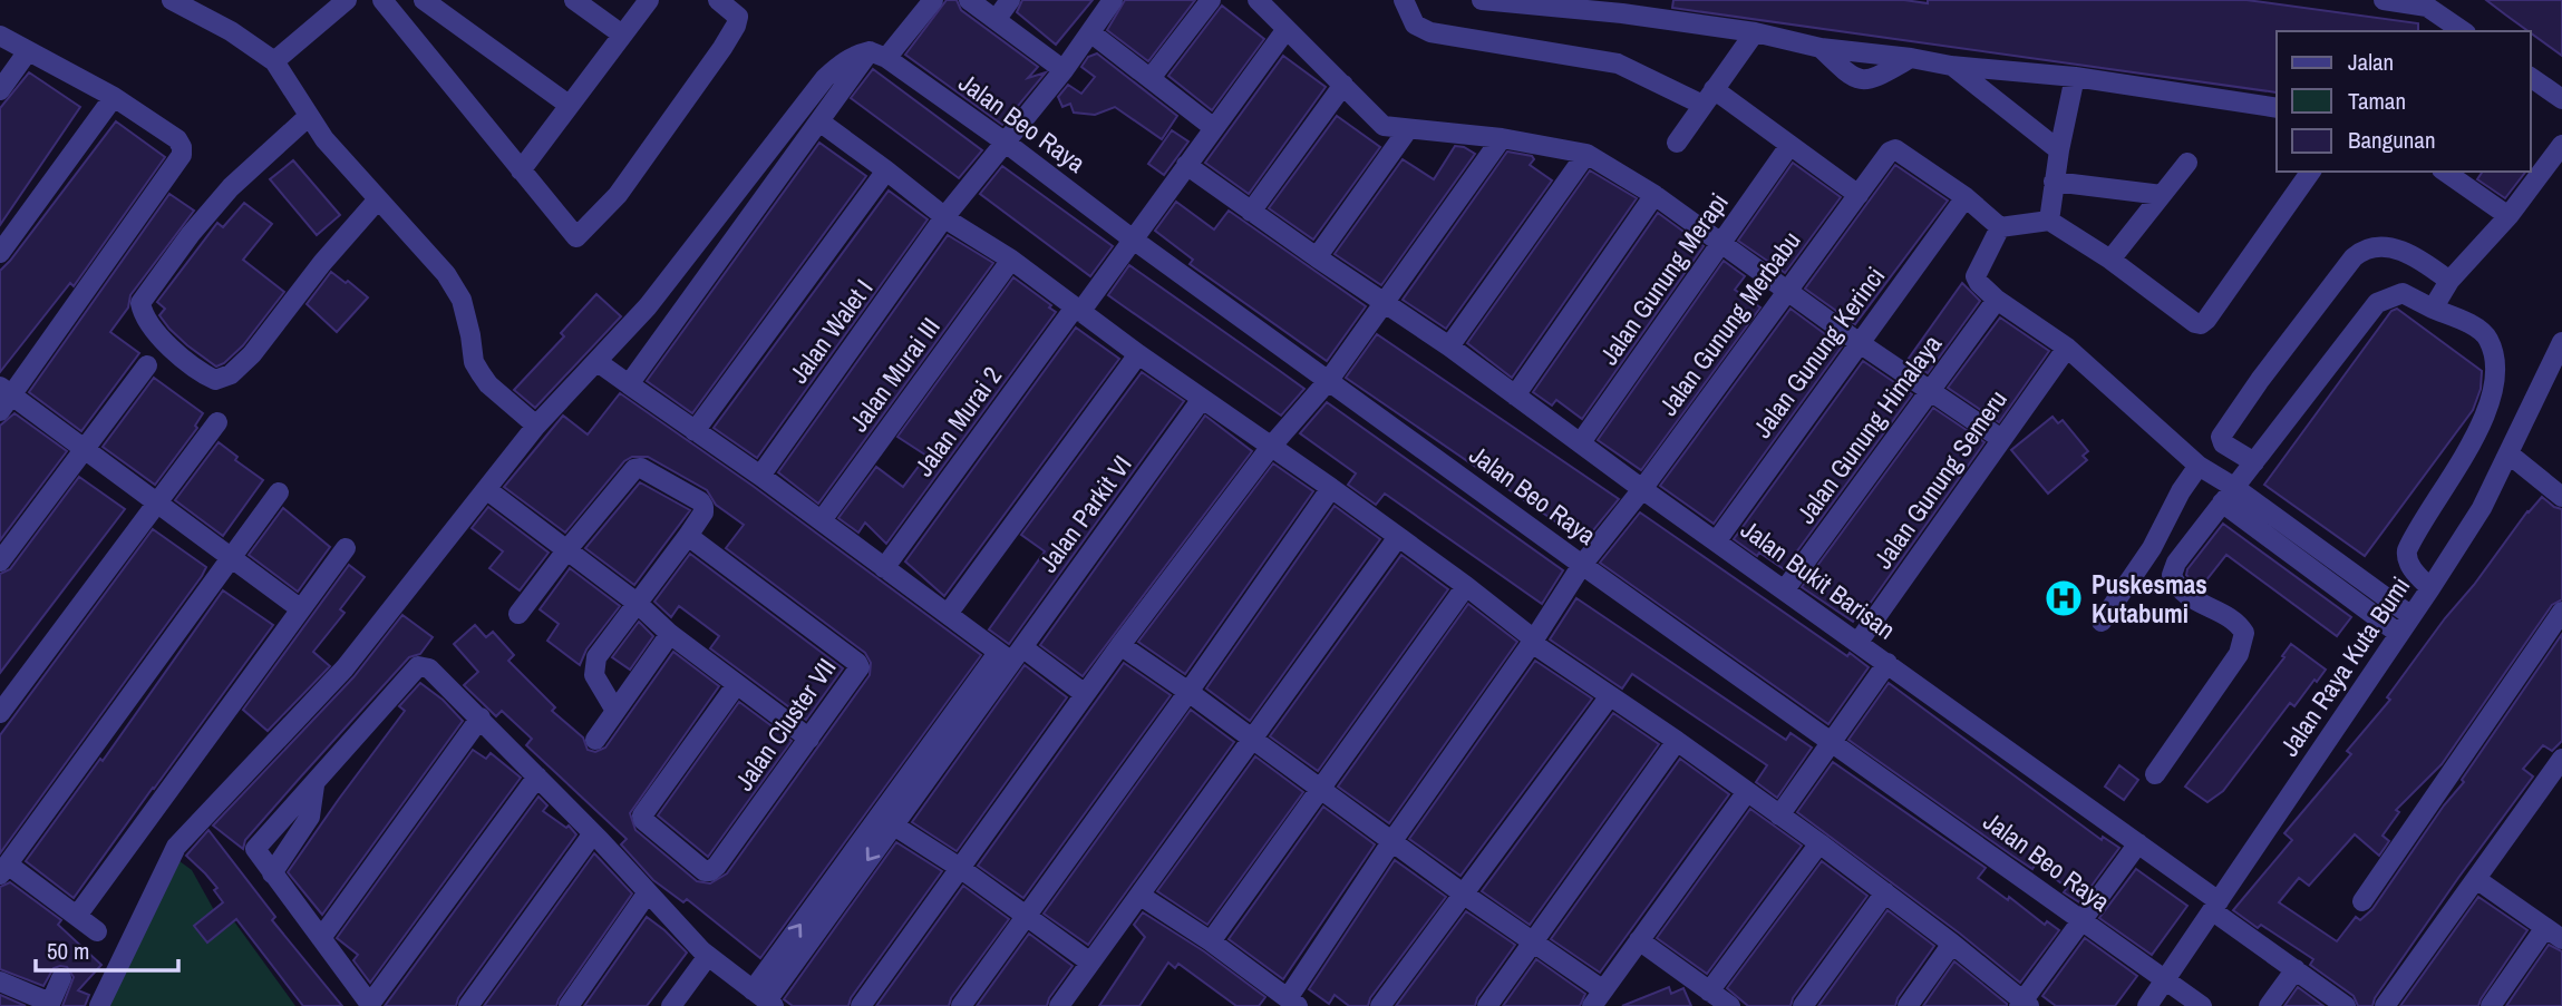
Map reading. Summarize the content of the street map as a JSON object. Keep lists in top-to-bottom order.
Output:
{
  "streets": {
    "street": [
      "Jalan Beo Raya",
      "Jalan Gunung Merapi",
      "Jalan Gunung Merbabu",
      "Jalan Walet I",
      "Jalan Gunung Kerinci",
      "Jalan Murai III",
      "Jalan Murai 2",
      "Jalan Gunung Himalaya",
      "Jalan Gunung Semeru",
      "Jalan Parkit VI",
      "Jalan Bukit Barisan",
      "Jalan Raya Kuta Bumi",
      "Jalan Cluster VII"
    ]
  },
  "crossings": [
    ["Jalan Beo Raya", "Jalan Gunung Merbabu"],
    ["Jalan Beo Raya", "Jalan Walet I"],
    ["Jalan Beo Raya", "Jalan Murai 2"],
    ["Jalan Beo Raya", "Jalan Raya Kuta Bumi"],
    ["Jalan Gunung Merapi", "Jalan Bukit Barisan"],
    ["Jalan Gunung Merbabu", "Jalan Gunung Kerinci"],
    ["Jalan Gunung Merbabu", "Jalan Bukit Barisan"],
    ["Jalan Gunung Kerinci", "Jalan Bukit Barisan"],
    ["Jalan Murai 2", "Jalan Bukit Barisan"],
    ["Jalan Gunung Himalaya", "Jalan Bukit Barisan"],
    ["Jalan Gunung Semeru", "Jalan Bukit Barisan"],
    ["Jalan Bukit Barisan", "Jalan Raya Kuta Bumi"]
  ],
  "places": {
    "hospital": ["Puskesmas Kutabumi"]
  },
  "legend": ["Jalan", "Taman", "Bangunan"],
  "scale_bar": "50 m"
}
